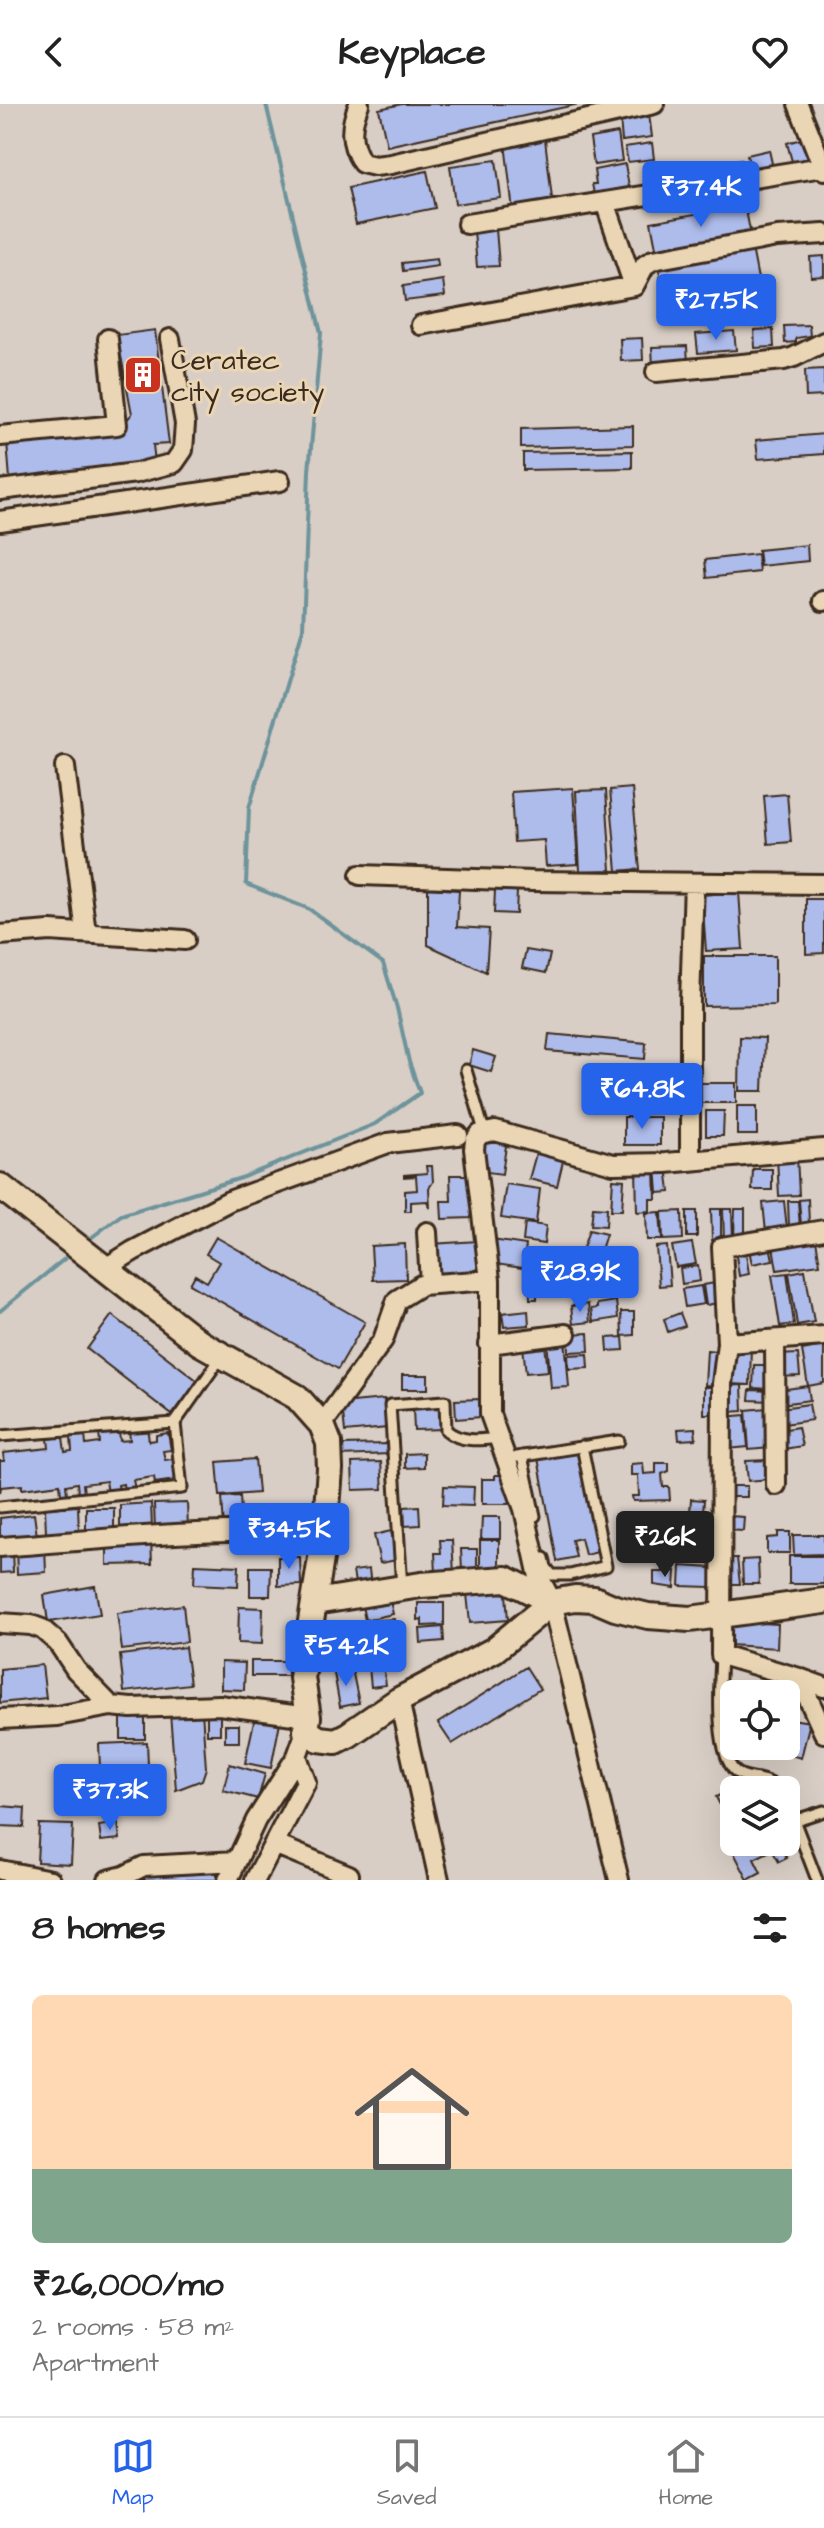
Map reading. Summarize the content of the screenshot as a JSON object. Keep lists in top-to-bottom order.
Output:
{
  "places": {
    "building": ["Ceratec city society"]
  },
  "page": {
    "header": "Keyplace",
    "price": [
      "₹37.4K",
      "₹27.5K",
      "₹64.8K",
      "₹28.9K",
      "₹34.5K",
      "₹26K",
      "₹54.2K",
      "₹37.3K"
    ],
    "heading": "8 homes",
    "list": [
      {
        "name": "₹26,000/mo",
        "note": "2 rooms · 58 m² · Apartment"
      }
    ],
    "tabs": ["Map", "Saved", "Home"]
  }
}
